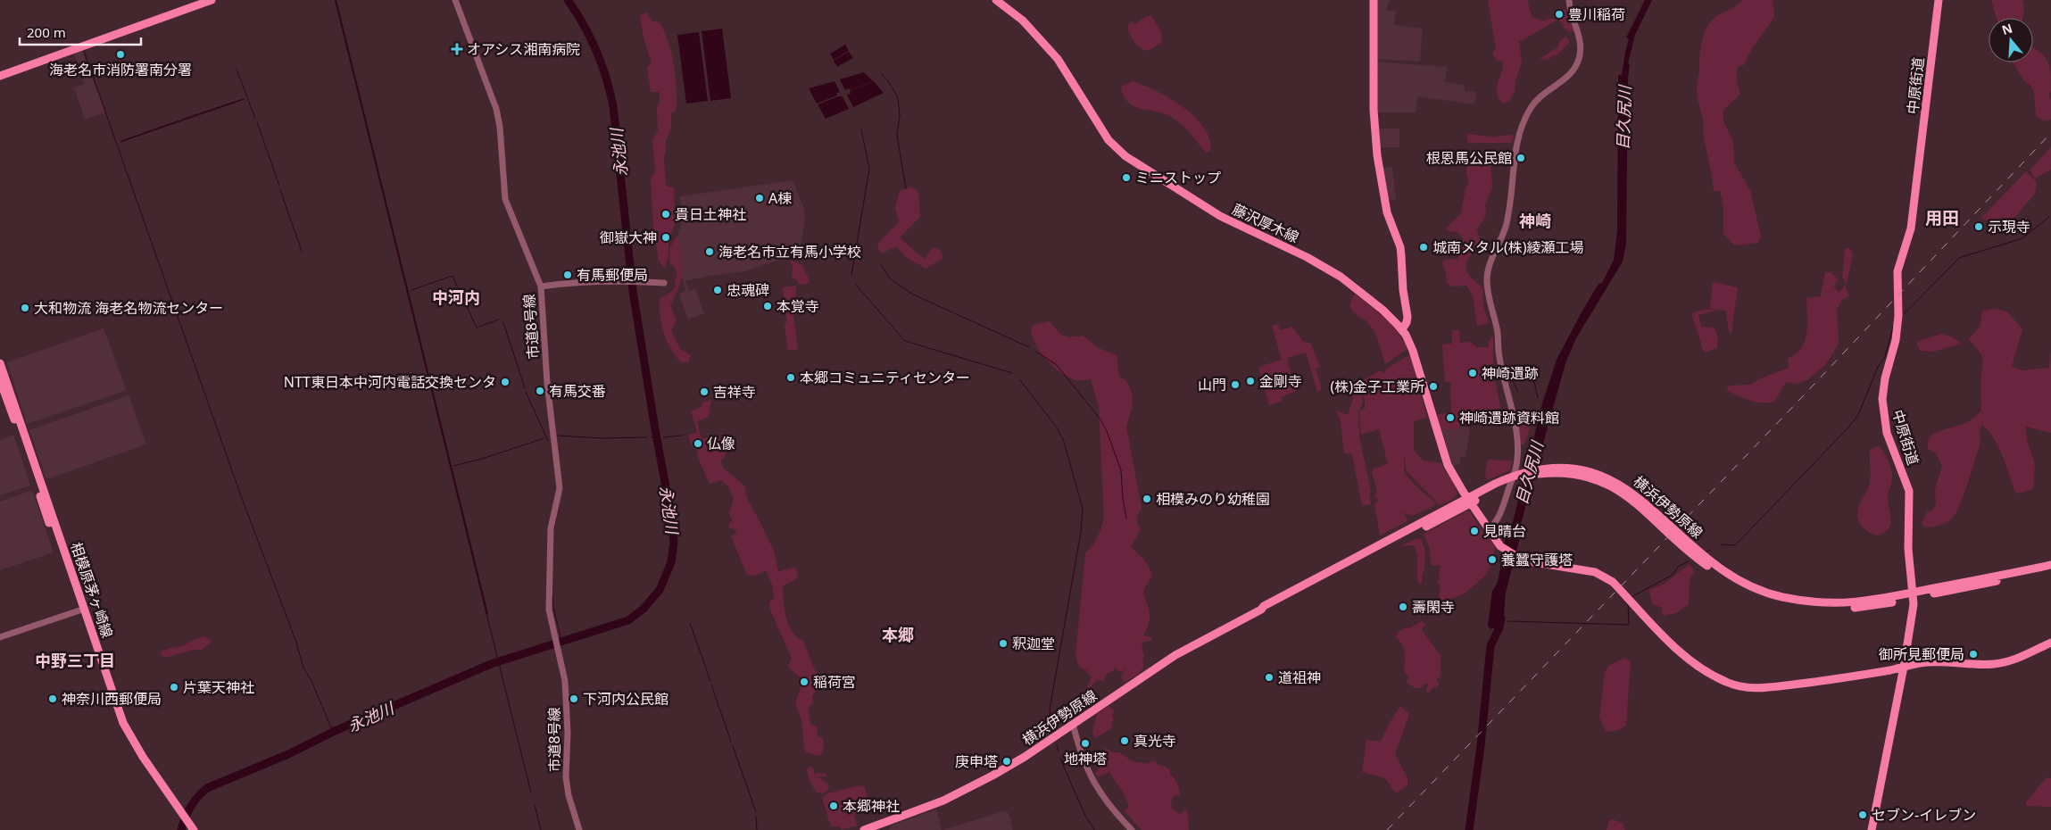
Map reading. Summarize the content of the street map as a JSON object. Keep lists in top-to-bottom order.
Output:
{
  "streets": {
    "main road": [
      "中原街道",
      "藤沢厚木線",
      "横浜伊勢原線",
      "相模原茅ヶ崎線"
    ],
    "street": ["市道8号線"]
  },
  "crossings": [
    ["中原街道", "横浜伊勢原線"],
    ["藤沢厚木線", "横浜伊勢原線"]
  ],
  "districts": [
    "用田",
    "神崎",
    "中河内",
    "本郷",
    "中野三丁目"
  ],
  "water": ["目久尻川", "永池川"],
  "places": {
    "other": [
      "豊川稲荷",
      "海老名市消防署南分署",
      "根恩馬公民館",
      "ミニストップ",
      "A棟",
      "貴日土神社",
      "示現寺",
      "御嶽大神",
      "城南メタル(株)綾瀬工場",
      "海老名市立有馬小学校",
      "有馬郵便局",
      "忠魂碑",
      "本覚寺",
      "大和物流 海老名物流センター",
      "神崎遺跡",
      "本郷コミュニティセンター",
      "金剛寺",
      "NTT東日本中河内電話交換センタ",
      "山門",
      "(株)金子工業所",
      "有馬交番",
      "吉祥寺",
      "神崎遺跡資料館",
      "仏像",
      "相模みのり幼稚園",
      "見晴台",
      "養蠶守護塔",
      "壽閑寺",
      "釈迦堂",
      "御所見郵便局",
      "道祖神",
      "稲荷宮",
      "片葉天神社",
      "神奈川西郵便局",
      "下河内公民館",
      "真光寺",
      "地神塔",
      "庚申塔",
      "本郷神社",
      "セブン-イレブン"
    ],
    "health": ["オアシス湘南病院"]
  },
  "scale_bar": "200 m",
  "north": "top"
}
